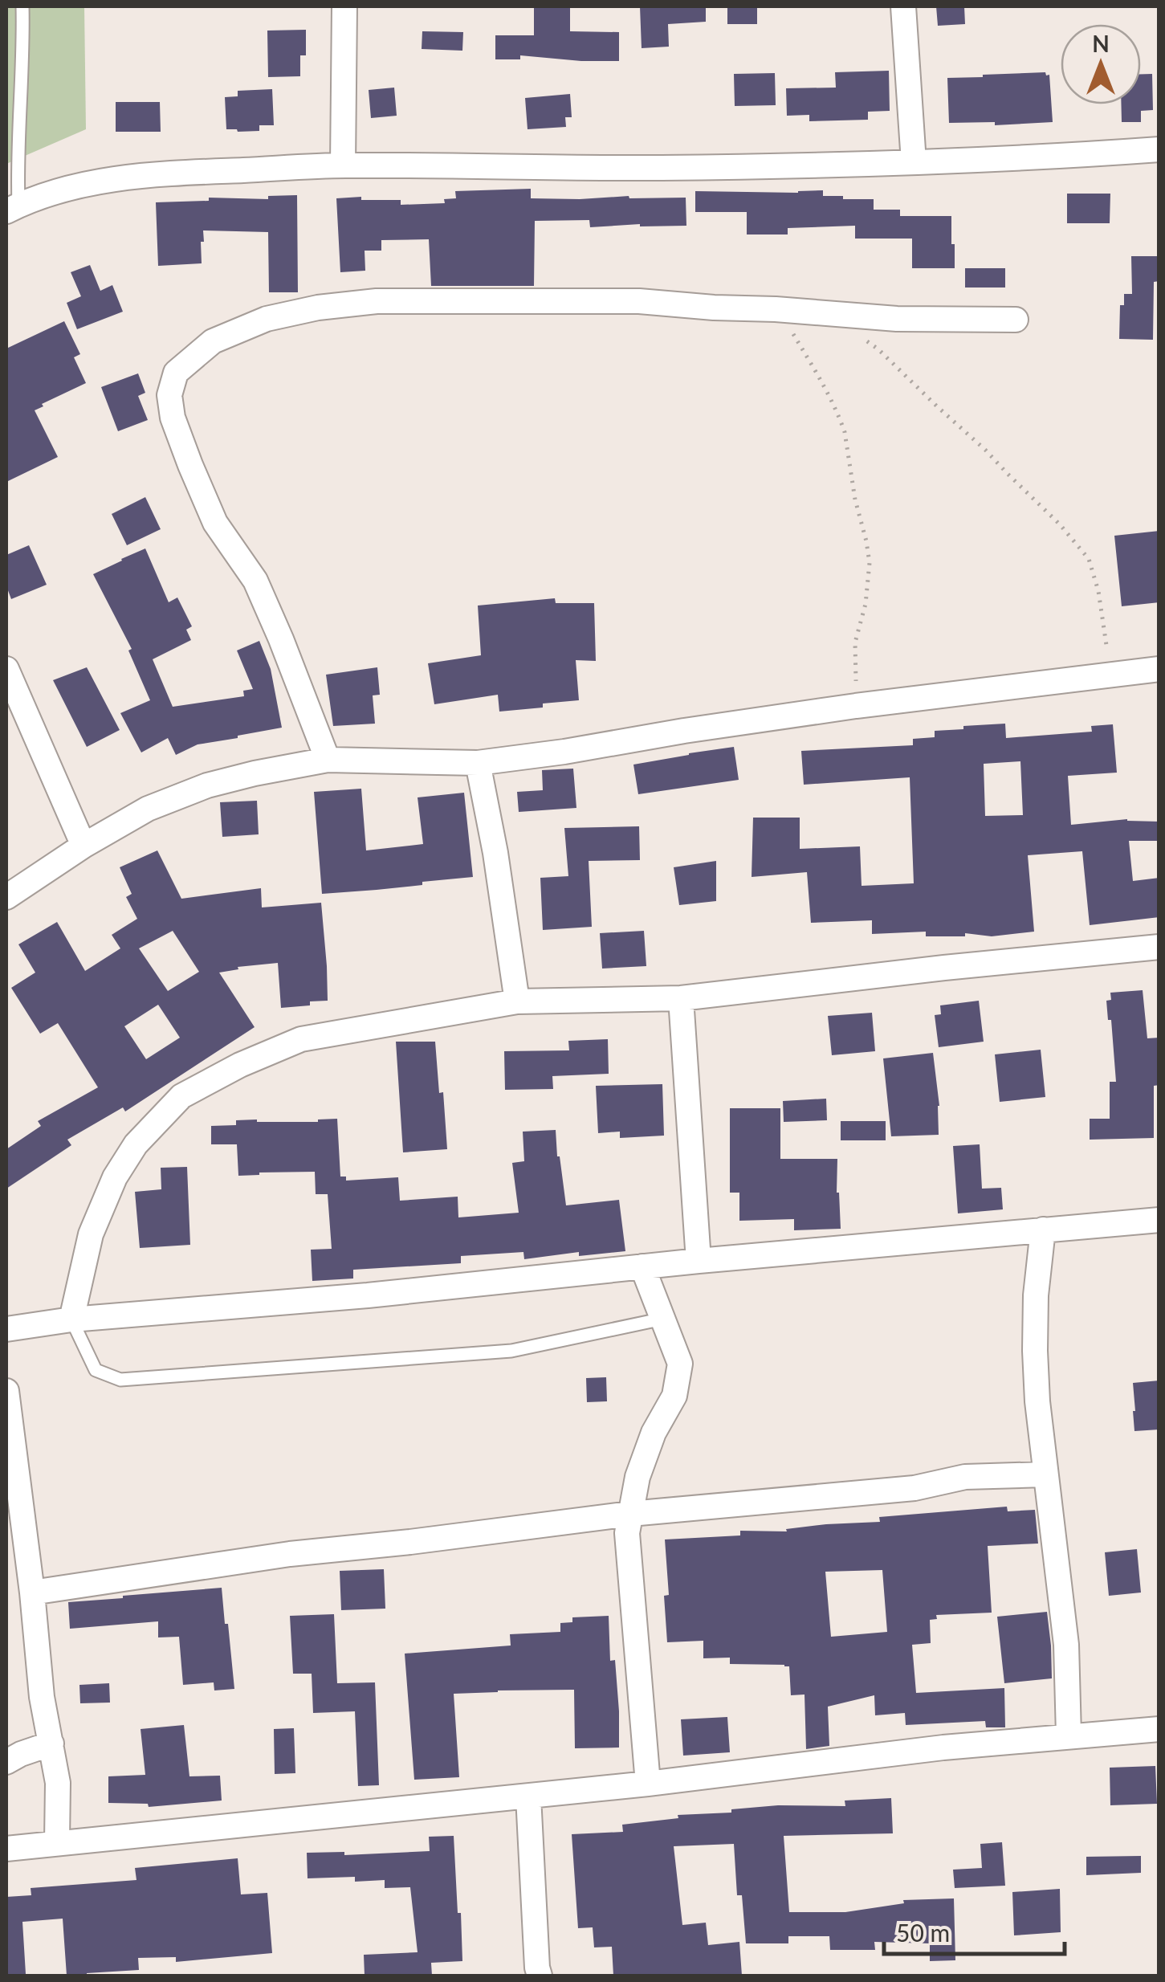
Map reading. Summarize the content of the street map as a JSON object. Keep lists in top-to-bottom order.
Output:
{
  "scale_bar": "50 m",
  "north": "top"
}
